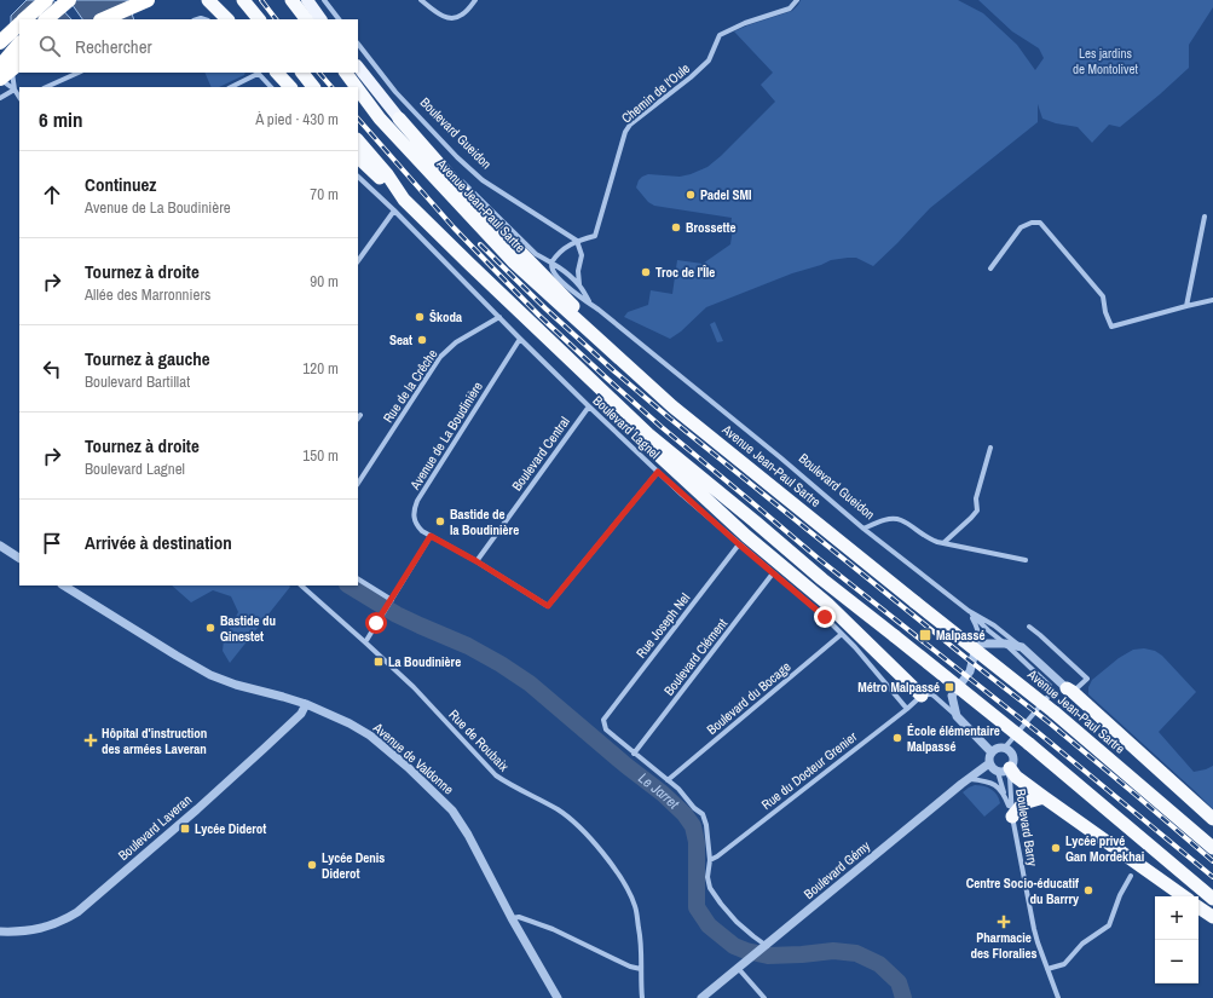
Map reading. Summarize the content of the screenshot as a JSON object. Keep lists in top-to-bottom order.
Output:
{
  "streets": {
    "highway": ["Avenue Jean-Paul Sartre"],
    "main road": ["Boulevard Gueidon"],
    "street": [
      "Chemin de l'Oule",
      "Rue de la Crêche",
      "Boulevard Lagnel",
      "Avenue de La Boudinière",
      "Boulevard Central",
      "Rue Joseph Nel",
      "Boulevard Clément",
      "Boulevard du Bocage",
      "Rue de Roubaix",
      "Avenue de Valdonne",
      "Rue du Docteur Grenier",
      "Boulevard Laveran",
      "Boulevard Barry",
      "Boulevard Gémy"
    ]
  },
  "crossings": [
    ["Chemin de l'Oule", "Boulevard Gueidon"],
    ["Rue de la Crêche", "Boulevard Lagnel"],
    ["Boulevard Lagnel", "Avenue de La Boudinière"],
    ["Boulevard Lagnel", "Boulevard Central"],
    ["Boulevard Lagnel", "Rue Joseph Nel"],
    ["Boulevard Lagnel", "Boulevard Clément"],
    ["Boulevard Lagnel", "Boulevard du Bocage"],
    ["Boulevard Lagnel", "Rue du Docteur Grenier"],
    ["Rue Joseph Nel", "Boulevard Clément"],
    ["Avenue de Valdonne", "Boulevard Laveran"],
    ["Boulevard Barry", "Boulevard Gémy"]
  ],
  "water": ["Le Jarret"],
  "parks": ["Les jardins de Montolivet"],
  "places": {
    "other": [
      "Padel SMI",
      "Brossette",
      "Troc de l'Île",
      "Škoda",
      "Seat",
      "Bastide de la Boudinière",
      "Bastide du Ginestet",
      "École élémentaire Malpassé",
      "Lycée privé Gan Mordekhai",
      "Lycée Denis Diderot",
      "Centre Socio-éducatif du Barrry"
    ],
    "transit": [
      "Malpassé",
      "La Boudinière",
      "Métro Malpassé",
      "Lycée Diderot"
    ],
    "health": ["Hôpital d'instruction des armées Laveran", "Pharmacie des Floralies"]
  },
  "page": {
    "search": "Rechercher",
    "heading": ["6 min", "À pied · 430 m"],
    "list": [
      ["Continuez", "Avenue de La Boudinière", "70 m"],
      ["Tournez à droite", "Allée des Marronniers", "90 m"],
      ["Tournez à gauche", "Boulevard Bartillat", "120 m"],
      ["Tournez à droite", "Boulevard Lagnel", "150 m"],
      "Arrivée à destination"
    ],
    "map_buttons": ["+", "−"]
  }
}
